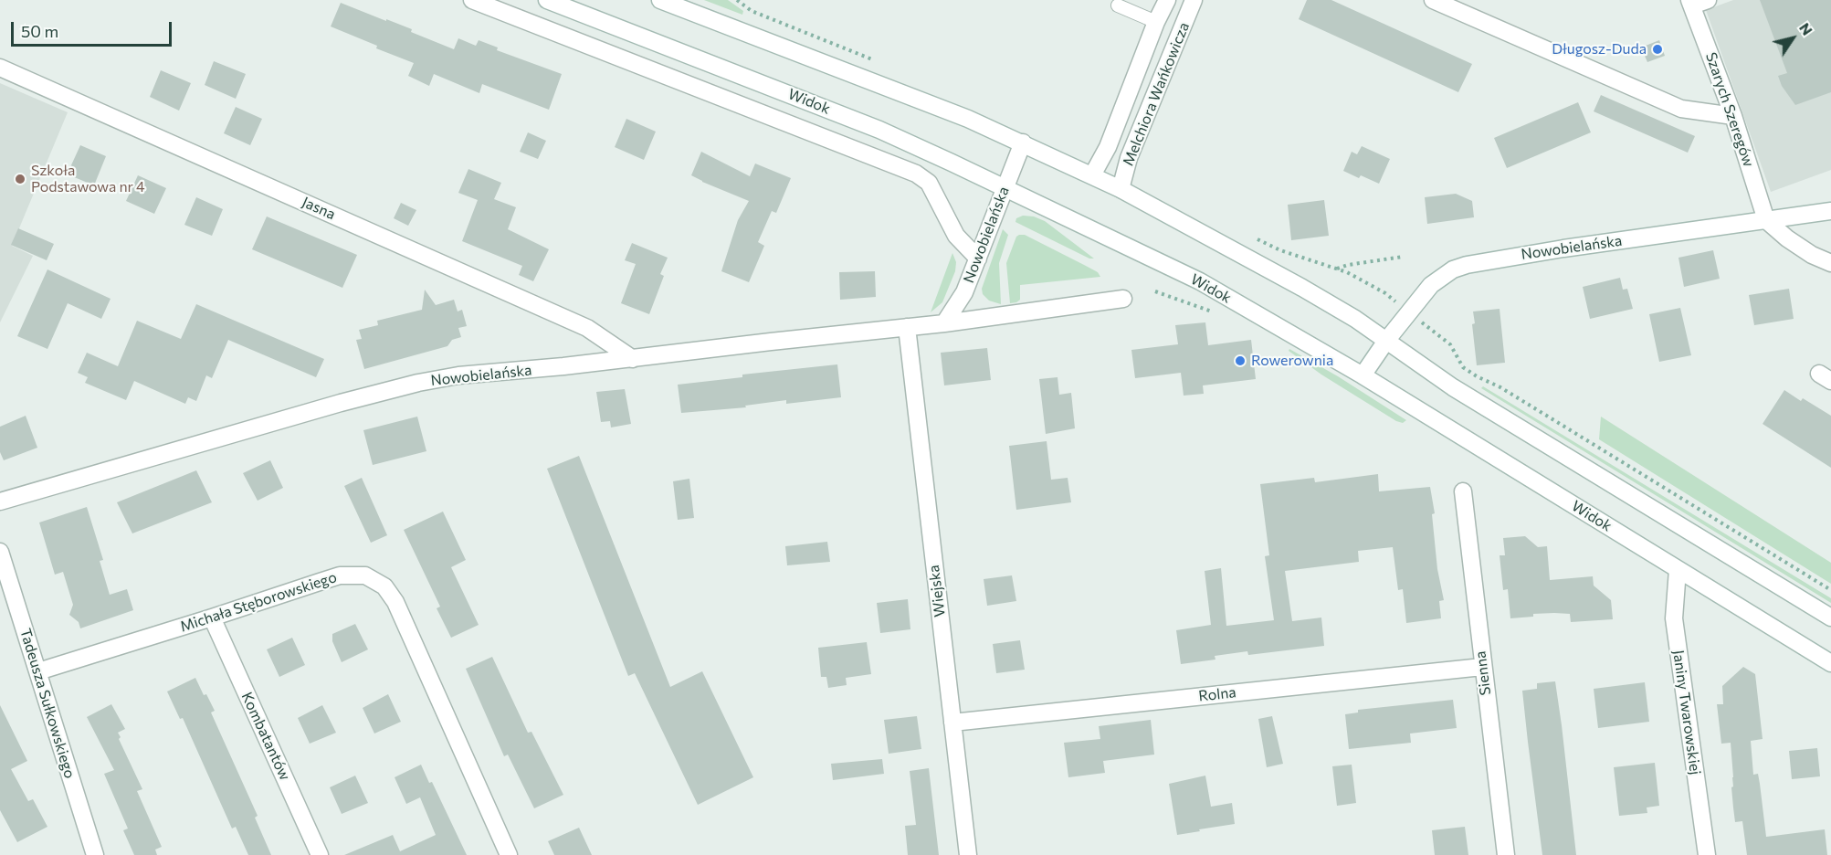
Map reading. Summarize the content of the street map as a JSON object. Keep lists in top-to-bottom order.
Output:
{
  "streets": {
    "street": [
      "Melchiora Wańkowicza",
      "Widok",
      "Szarych Szeregów",
      "Jasna",
      "Nowobielańska",
      "Wiejska",
      "Michała Stęborowskiego",
      "Sienna",
      "Rolna",
      "Tadeusza Sułkowskiego",
      "Janiny Twarowskiej",
      "Kombatantów"
    ]
  },
  "crossings": [
    ["Widok", "Nowobielańska"],
    ["Widok", "Janiny Twarowskiej"],
    ["Szarych Szeregów", "Nowobielańska"],
    ["Jasna", "Nowobielańska"],
    ["Nowobielańska", "Wiejska"],
    ["Wiejska", "Rolna"],
    ["Michała Stęborowskiego", "Tadeusza Sułkowskiego"],
    ["Michała Stęborowskiego", "Kombatantów"],
    ["Sienna", "Rolna"]
  ],
  "places": ["Długosz-Duda", "Szkoła Podstawowa nr 4", "Rowerownia"],
  "scale_bar": "50 m",
  "north": "top right"
}
